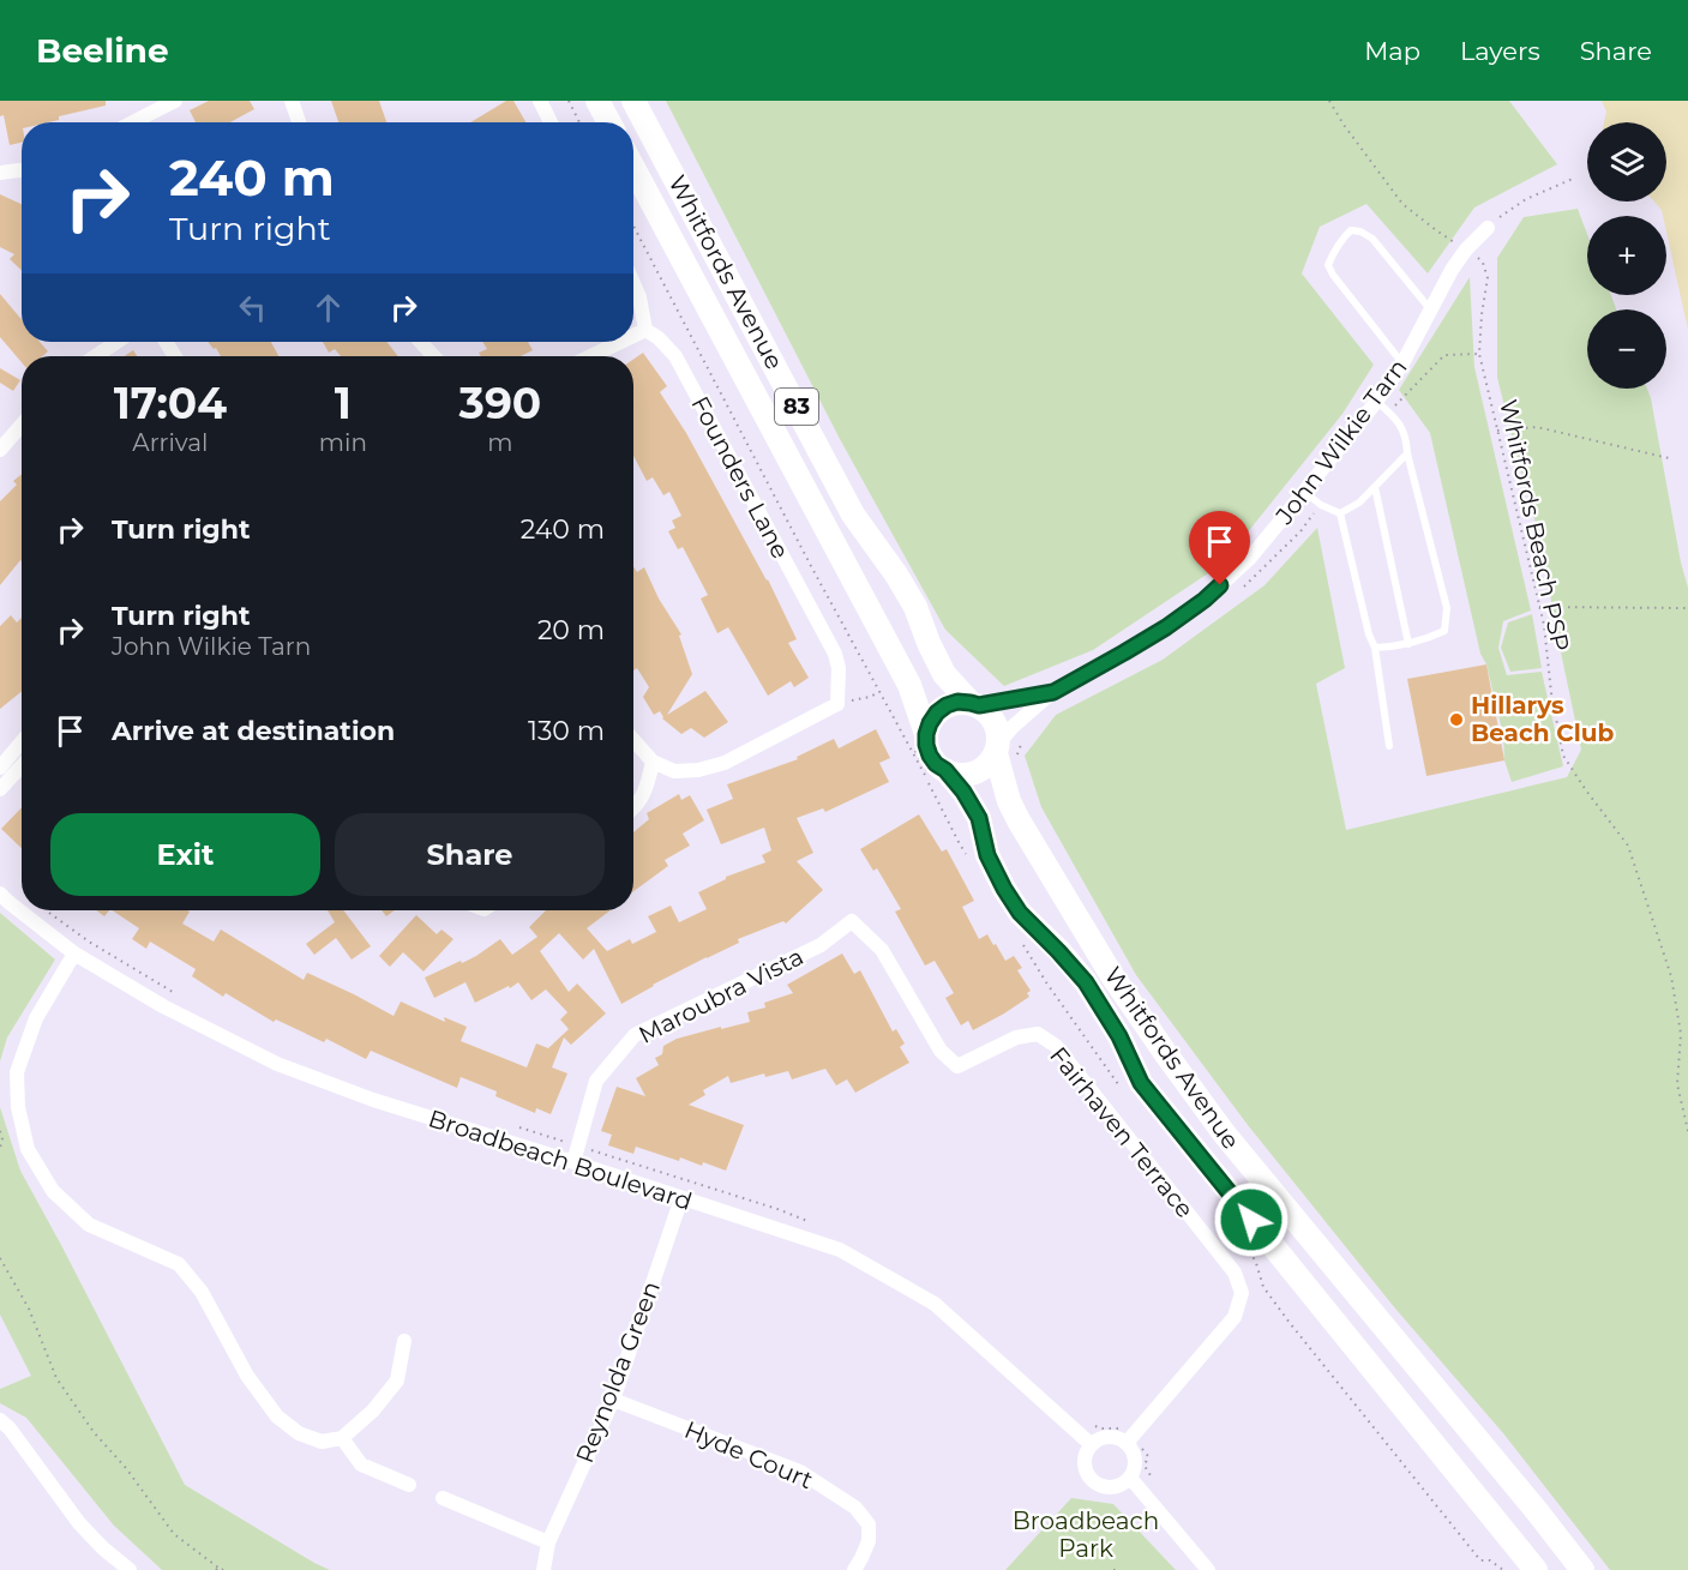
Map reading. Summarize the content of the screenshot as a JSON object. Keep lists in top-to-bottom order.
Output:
{
  "streets": {
    "main road": ["Whitfords Avenue", "83"],
    "street": [
      "John Wilkie Tarn",
      "Founders Lane",
      "Maroubra Vista",
      "Fairhaven Terrace",
      "Broadbeach Boulevard",
      "Reynolda Green",
      "Hyde Court"
    ],
    "path": ["Whitfords Beach PSP"]
  },
  "crossings": [
    ["Whitfords Avenue", "83"],
    ["Whitfords Avenue", "John Wilkie Tarn"],
    ["83", "John Wilkie Tarn"],
    ["John Wilkie Tarn", "Whitfords Beach PSP"],
    ["Maroubra Vista", "Fairhaven Terrace"],
    ["Maroubra Vista", "Broadbeach Boulevard"],
    ["Fairhaven Terrace", "Broadbeach Boulevard"],
    ["Broadbeach Boulevard", "Reynolda Green"],
    ["Reynolda Green", "Hyde Court"]
  ],
  "parks": ["Broadbeach Park"],
  "places": ["Hillarys Beach Club"],
  "page": {
    "header": "Beeline",
    "nav": ["Map", "Layers", "Share"],
    "map_buttons": ["+", "−"],
    "turn": ["240 m", "Turn right"],
    "eta": [
      "17:04",
      "Arrival",
      "1",
      "min",
      "390",
      "m"
    ],
    "list": [
      {
        "name": "Turn right",
        "value": "240 m"
      },
      {
        "name": "Turn right",
        "note": "John Wilkie Tarn",
        "value": "20 m"
      },
      {
        "name": "Arrive at destination",
        "value": "130 m"
      }
    ],
    "buttons": ["Exit", "Share"]
  }
}
